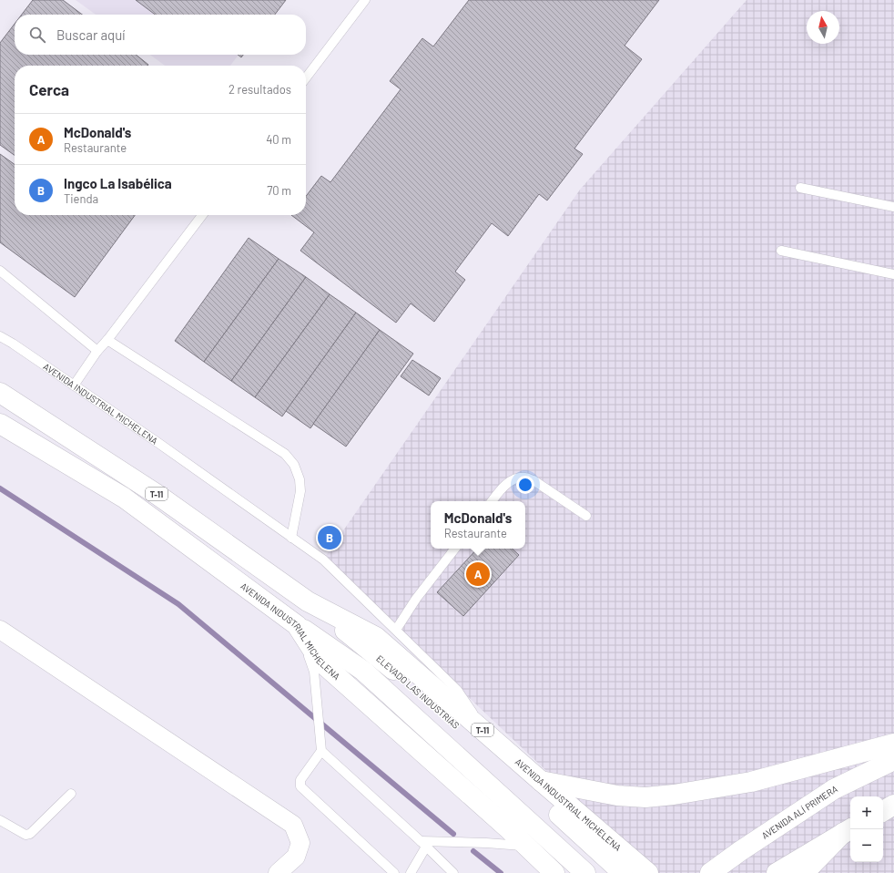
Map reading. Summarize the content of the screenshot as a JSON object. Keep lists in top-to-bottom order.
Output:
{
  "streets": {
    "main road": [
      "AVENIDA INDUSTRIAL MICHELENA",
      "T-11",
      "ELEVADO LAS INDUSTRIAS",
      "AVENIDA ALÍ PRIMERA"
    ]
  },
  "crossings": [
    ["AVENIDA INDUSTRIAL MICHELENA", "T-11"],
    ["AVENIDA INDUSTRIAL MICHELENA", "ELEVADO LAS INDUSTRIAS"]
  ],
  "north": "top",
  "page": {
    "search": "Buscar aquí",
    "heading": ["Cerca", "2 resultados"],
    "list": [
      {
        "mark": "A",
        "name": "McDonald's",
        "note": "Restaurante",
        "value": "40 m"
      },
      {
        "mark": "B",
        "name": "Ingco La Isabélica",
        "note": "Tienda",
        "value": "70 m"
      }
    ],
    "popup": ["McDonald's", "Restaurante"],
    "pins": ["B", "A"],
    "map_buttons": ["+", "−"]
  }
}
